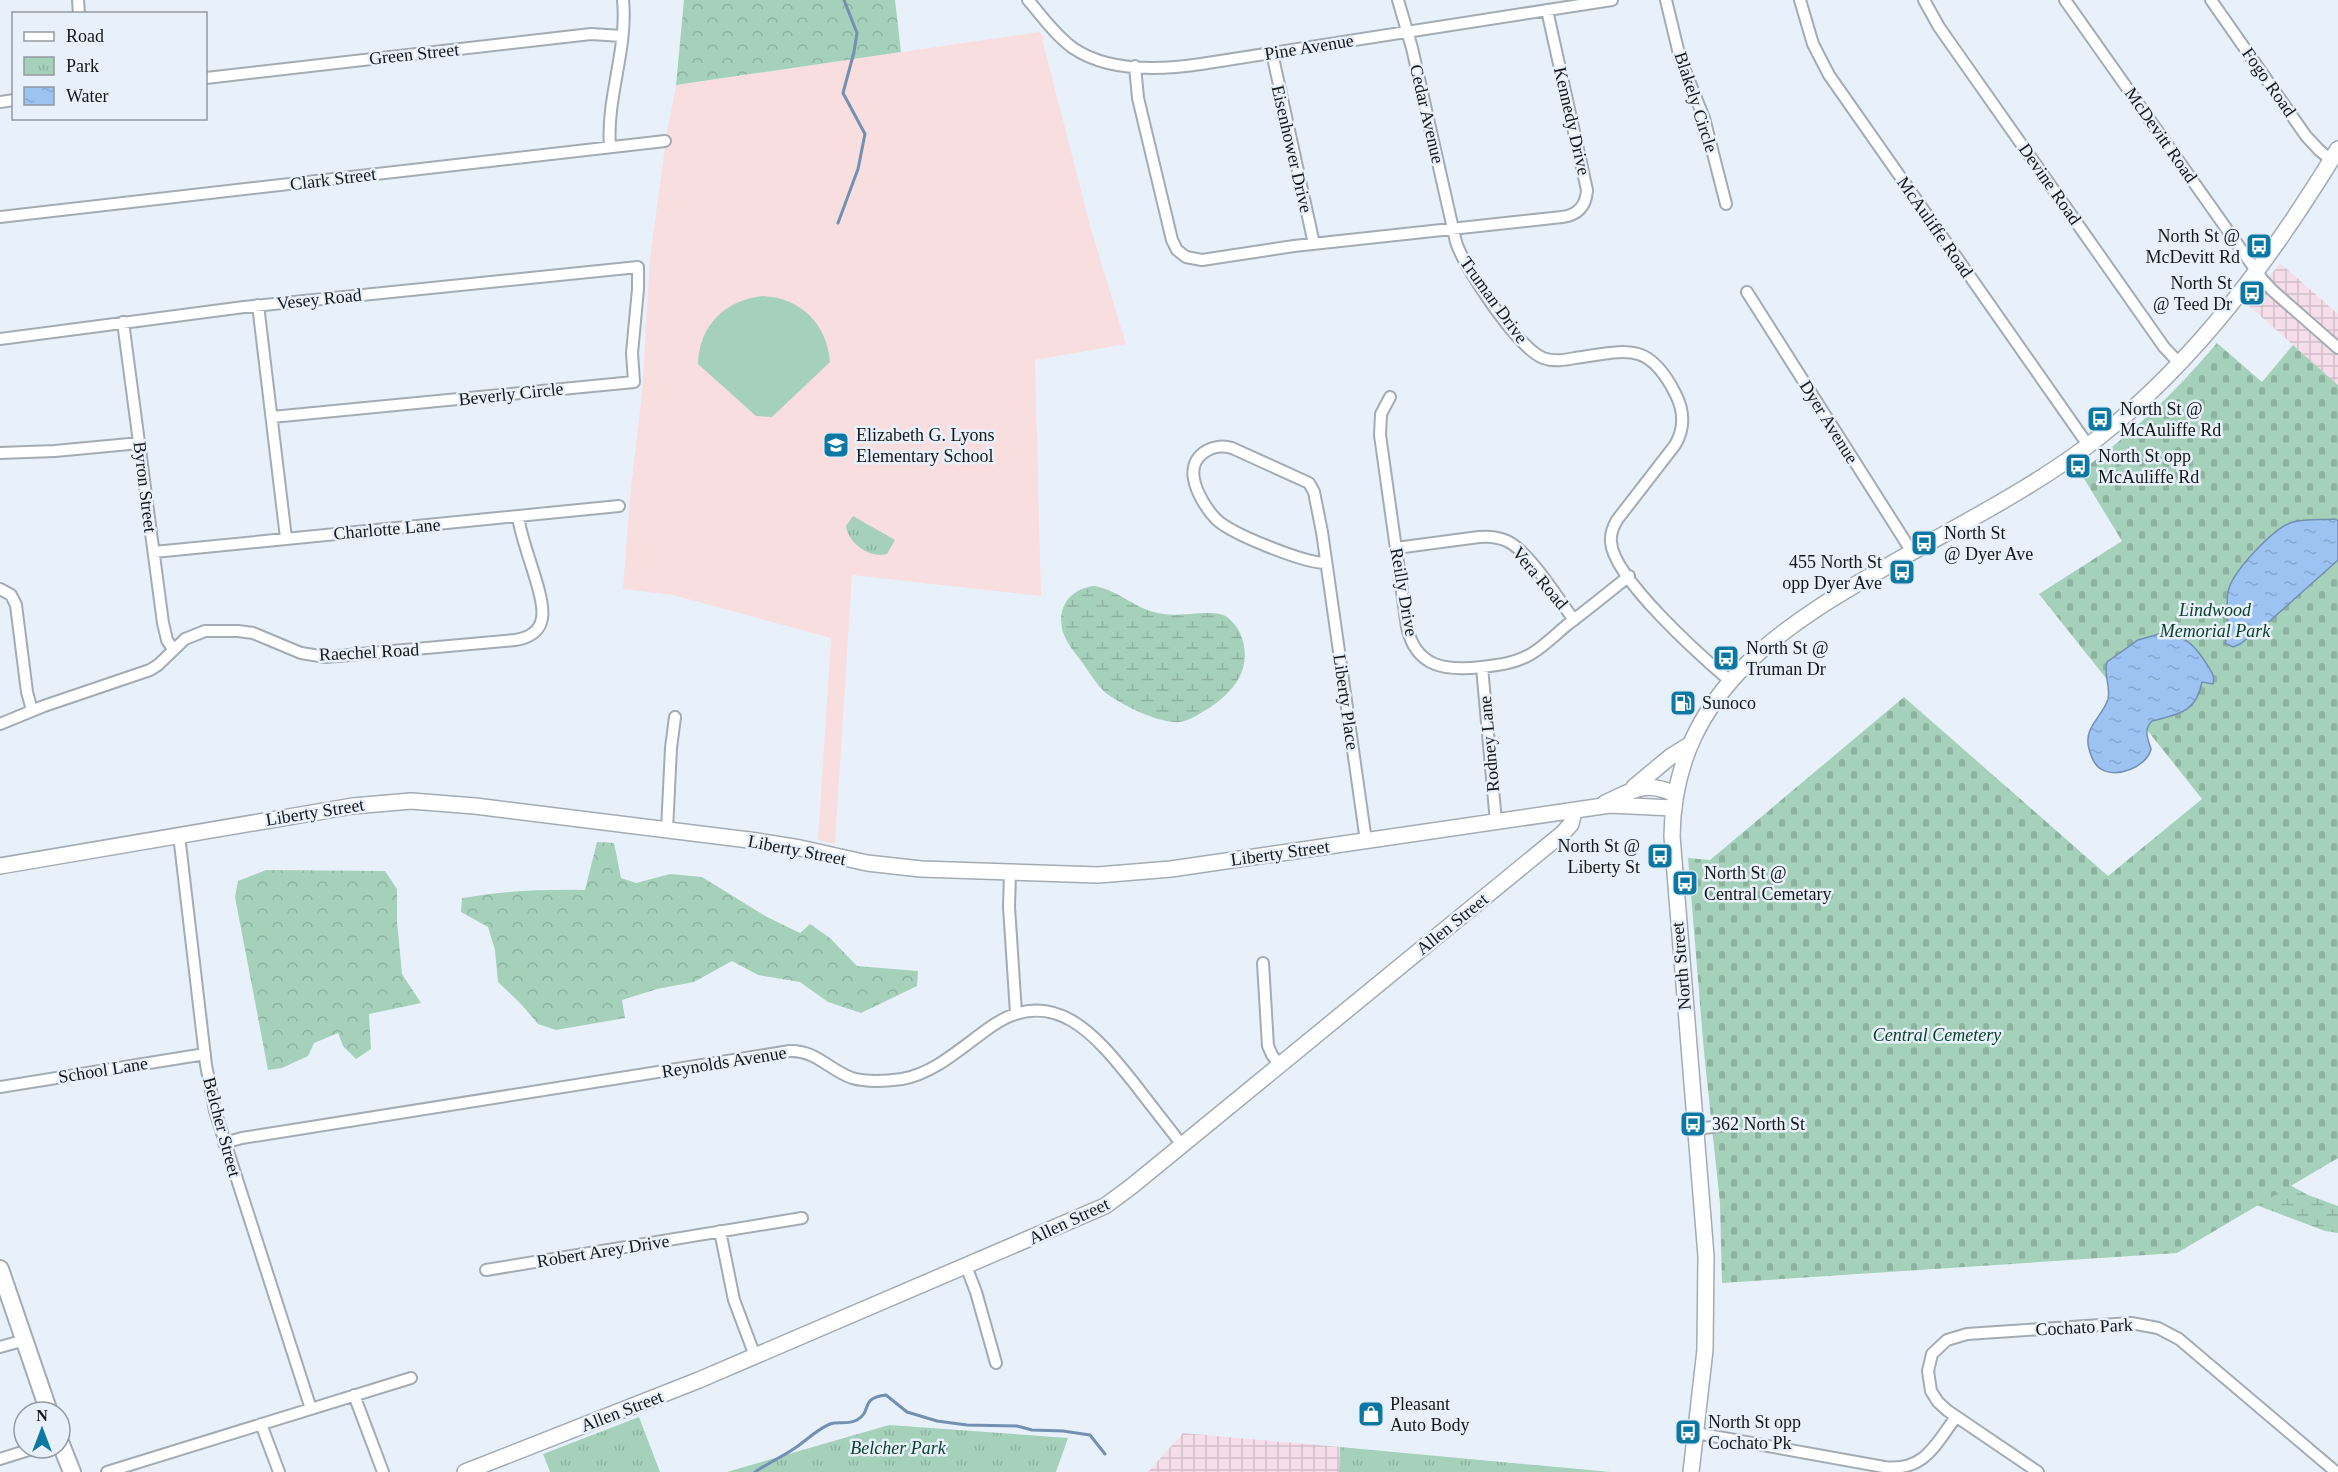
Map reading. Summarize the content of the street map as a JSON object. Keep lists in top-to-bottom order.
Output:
{
  "streets": {
    "main road": ["Liberty Street", "Allen Street", "North Street"],
    "street": [
      "Pine Avenue",
      "Green Street",
      "Fogo Road",
      "Blakely Circle",
      "Cedar Avenue",
      "Kennedy Drive",
      "McDevitt Road",
      "Eisenhower Drive",
      "Clark Street",
      "Devine Road",
      "McAuliffe Road",
      "Vesey Road",
      "Truman Drive",
      "Beverly Circle",
      "Dyer Avenue",
      "Byron Street",
      "Charlotte Lane",
      "Vera Road",
      "Reilly Drive",
      "Raechel Road",
      "Liberty Place",
      "Rodney Lane",
      "Reynolds Avenue",
      "School Lane",
      "Belcher Street",
      "Robert Arey Drive",
      "Cochato Park"
    ]
  },
  "crossings": [
    ["Pine Avenue", "Cedar Avenue"],
    ["Pine Avenue", "Kennedy Drive"],
    ["Pine Avenue", "Eisenhower Drive"],
    ["Fogo Road", "North Street"],
    ["Cedar Avenue", "Kennedy Drive"],
    ["Cedar Avenue", "Truman Drive"],
    ["Kennedy Drive", "Truman Drive"],
    ["McDevitt Road", "North Street"],
    ["Devine Road", "North Street"],
    ["McAuliffe Road", "North Street"],
    ["Vesey Road", "Beverly Circle"],
    ["Vesey Road", "Byron Street"],
    ["Truman Drive", "Reilly Drive"],
    ["Truman Drive", "North Street"],
    ["Dyer Avenue", "North Street"],
    ["Byron Street", "Charlotte Lane"],
    ["Byron Street", "Raechel Road"],
    ["Charlotte Lane", "Raechel Road"],
    ["Vera Road", "Reilly Drive"],
    ["Vera Road", "Rodney Lane"],
    ["Reilly Drive", "Rodney Lane"],
    ["Liberty Place", "Liberty Street"],
    ["Rodney Lane", "Liberty Street"],
    ["Liberty Street", "Allen Street"],
    ["Liberty Street", "North Street"],
    ["Liberty Street", "Belcher Street"],
    ["Allen Street", "Reynolds Avenue"],
    ["Reynolds Avenue", "Belcher Street"],
    ["School Lane", "Belcher Street"]
  ],
  "parks": ["Lindwood Memorial Park", "Central Cemetery", "Belcher Park"],
  "places": {
    "bus stop": [
      "North St @ McDevitt Rd",
      "North St @ Teed Dr",
      "North St @ McAuliffe Rd",
      "North St opp McAuliffe Rd",
      "North St @ Dyer Ave",
      "455 North St opp Dyer Ave",
      "North St @ Truman Dr",
      "North St @ Liberty St",
      "North St @ Central Cemetary",
      "362 North St",
      "North St opp Cochato Pk"
    ],
    "school or university": ["Elizabeth G. Lyons Elementary School"],
    "fuel station": ["Sunoco"],
    "shop": ["Pleasant Auto Body"]
  },
  "legend": ["Road", "Park", "Water"],
  "north": "top"
}
